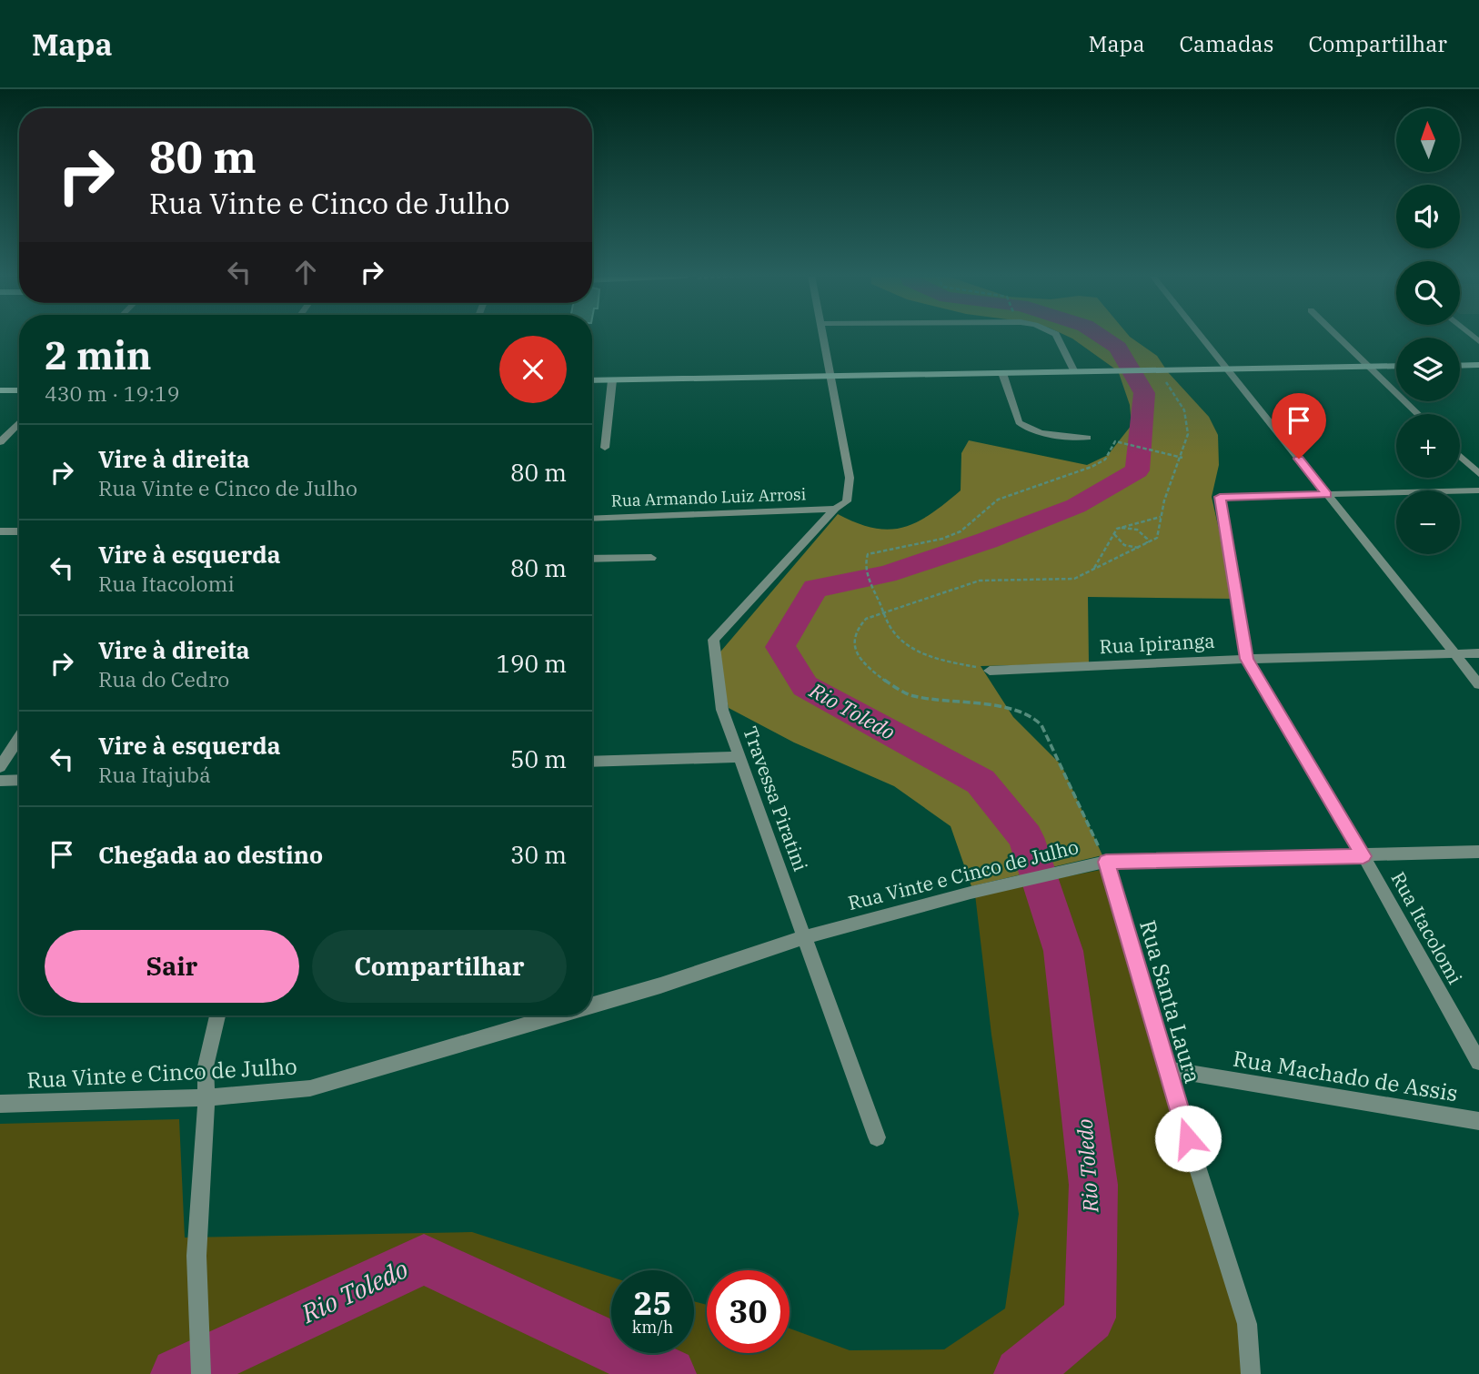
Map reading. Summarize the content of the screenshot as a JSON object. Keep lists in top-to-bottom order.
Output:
{
  "streets": {
    "street": [
      "Rua Armando Luiz Arrosi",
      "Rua Ipiranga",
      "Travessa Piratini",
      "Rua Vinte e Cinco de Julho",
      "Rua Itacolomi",
      "Rua Santa Laura",
      "Rua Machado de Assis"
    ]
  },
  "crossings": [
    ["Rua Armando Luiz Arrosi", "Travessa Piratini"],
    ["Rua Ipiranga", "Rua Itacolomi"],
    ["Travessa Piratini", "Rua Vinte e Cinco de Julho"],
    ["Rua Vinte e Cinco de Julho", "Rua Itacolomi"],
    ["Rua Vinte e Cinco de Julho", "Rua Santa Laura"],
    ["Rua Santa Laura", "Rua Machado de Assis"]
  ],
  "water": ["Rio Toledo"],
  "north": "top",
  "page": {
    "header": "Mapa",
    "nav": ["Mapa", "Camadas", "Compartilhar"],
    "map_buttons": ["+", "−"],
    "turn": ["80 m", "Rua Vinte e Cinco de Julho"],
    "heading": ["2 min", "430 m · 19:19"],
    "list": [
      {
        "name": "Vire à direita",
        "note": "Rua Vinte e Cinco de Julho",
        "value": "80 m"
      },
      {
        "name": "Vire à esquerda",
        "note": "Rua Itacolomi",
        "value": "80 m"
      },
      {
        "name": "Vire à direita",
        "note": "Rua do Cedro",
        "value": "190 m"
      },
      {
        "name": "Vire à esquerda",
        "note": "Rua Itajubá",
        "value": "50 m"
      },
      {
        "name": "Chegada ao destino",
        "value": "30 m"
      }
    ],
    "buttons": ["Sair", "Compartilhar"],
    "speed": "25 km/h",
    "limit": "30"
  }
}
